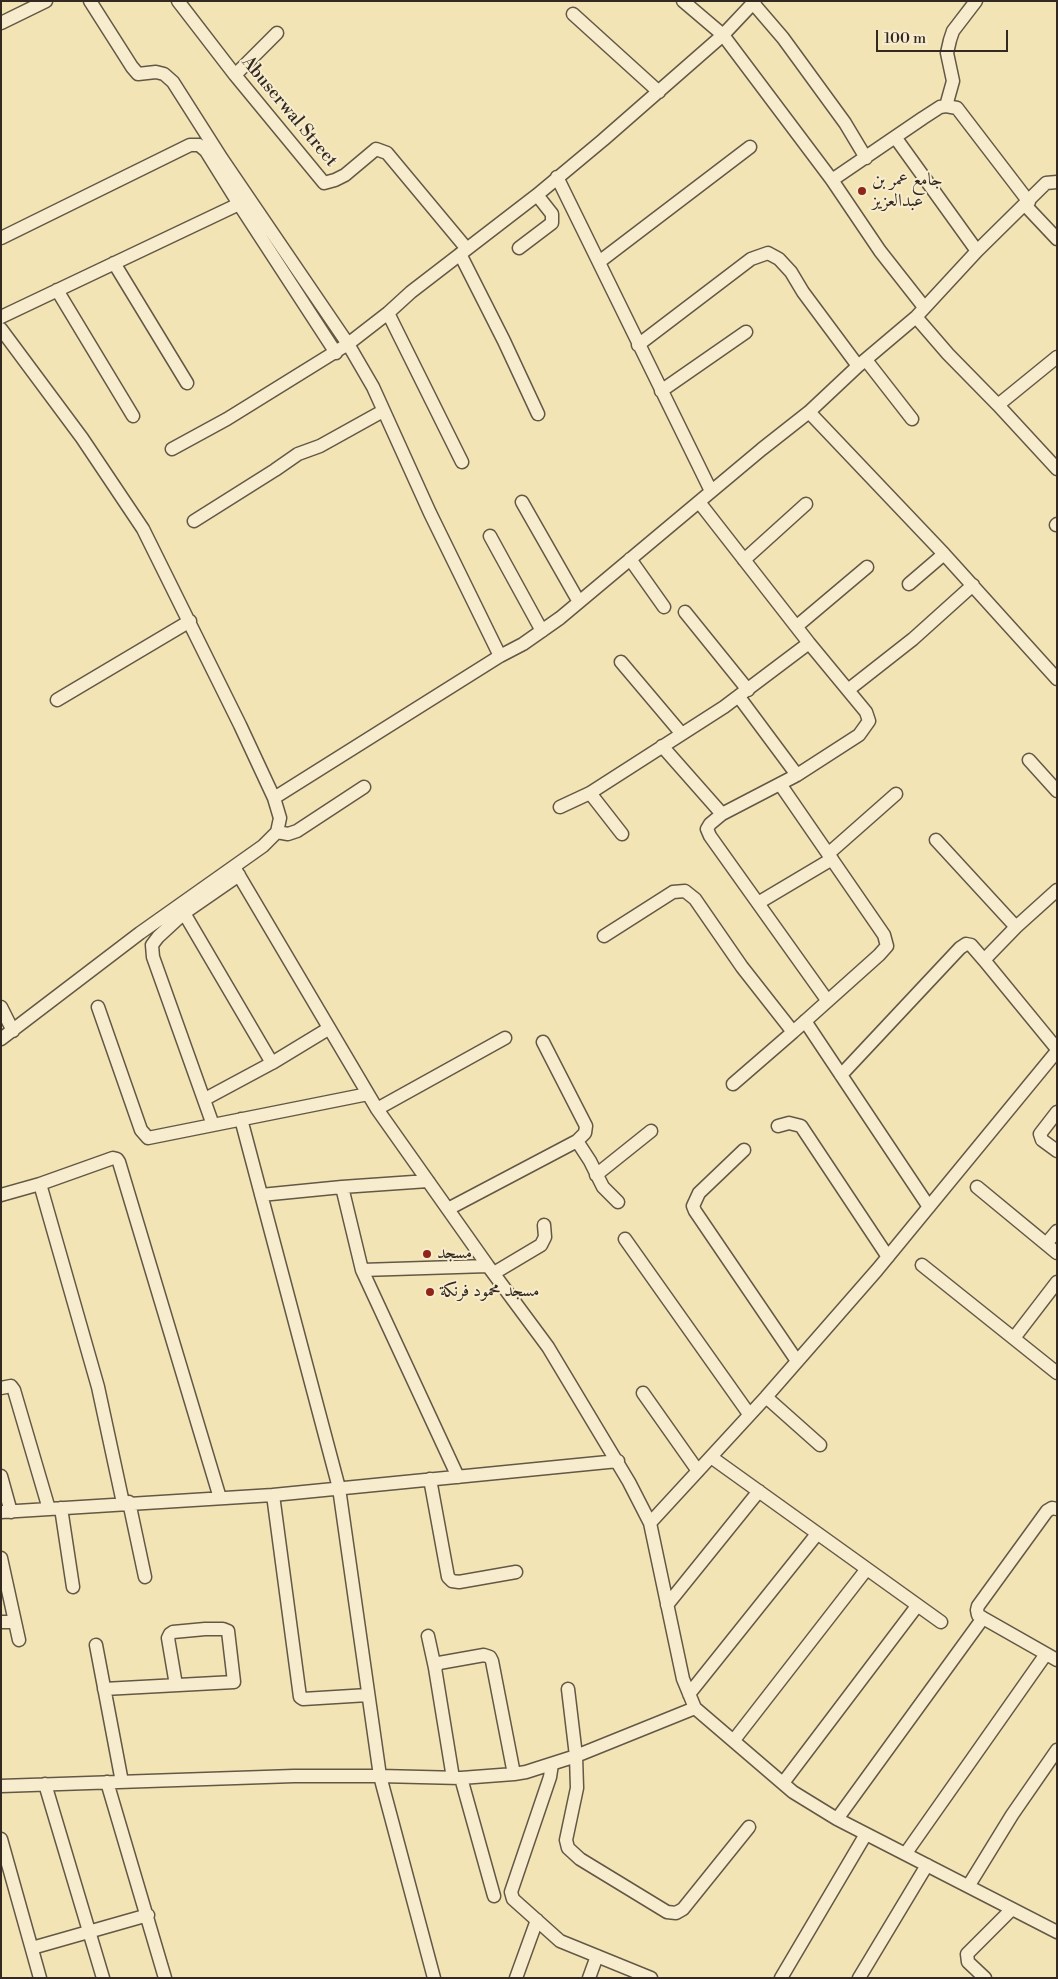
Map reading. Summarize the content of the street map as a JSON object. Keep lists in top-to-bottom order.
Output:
{
  "streets": {
    "street": ["Abuserwal Street"]
  },
  "places": ["جامع عمر بن عبدالعزيز", "مسجد", "مسجد محمود فرنكة"],
  "scale_bar": "100 m"
}
